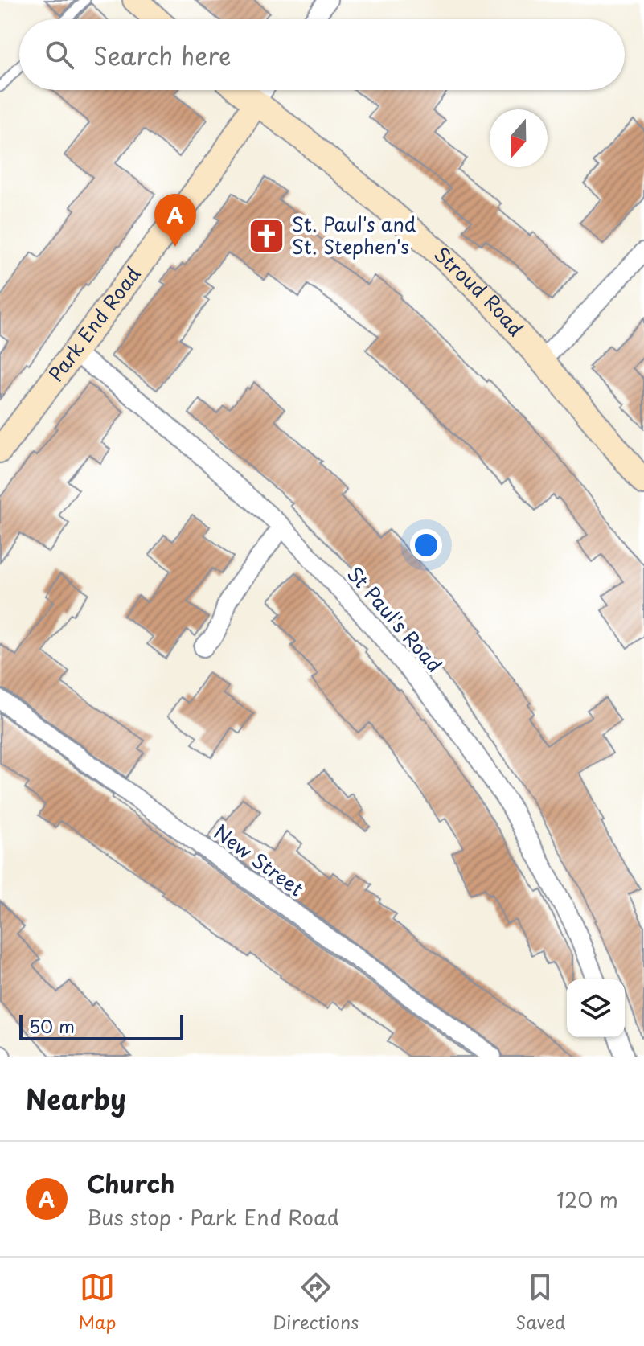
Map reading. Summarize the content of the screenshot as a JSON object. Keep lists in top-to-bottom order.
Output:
{
  "streets": {
    "main road": ["Stroud Road", "Park End Road"],
    "street": ["St Paul's Road", "New Street"]
  },
  "crossings": [
    ["Stroud Road", "Park End Road"],
    ["Park End Road", "St Paul's Road"]
  ],
  "places": {
    "church": ["St. Paul's and St. Stephen's"]
  },
  "scale_bar": "50 m",
  "north": "bottom",
  "page": {
    "search": "Search here",
    "pins": "A",
    "scale": "50 m",
    "heading": "Nearby",
    "list": [
      {
        "mark": "A",
        "name": "Church",
        "note": "Bus stop · Park End Road",
        "value": "120 m"
      }
    ],
    "nav": ["Map", "Directions", "Saved"]
  }
}
